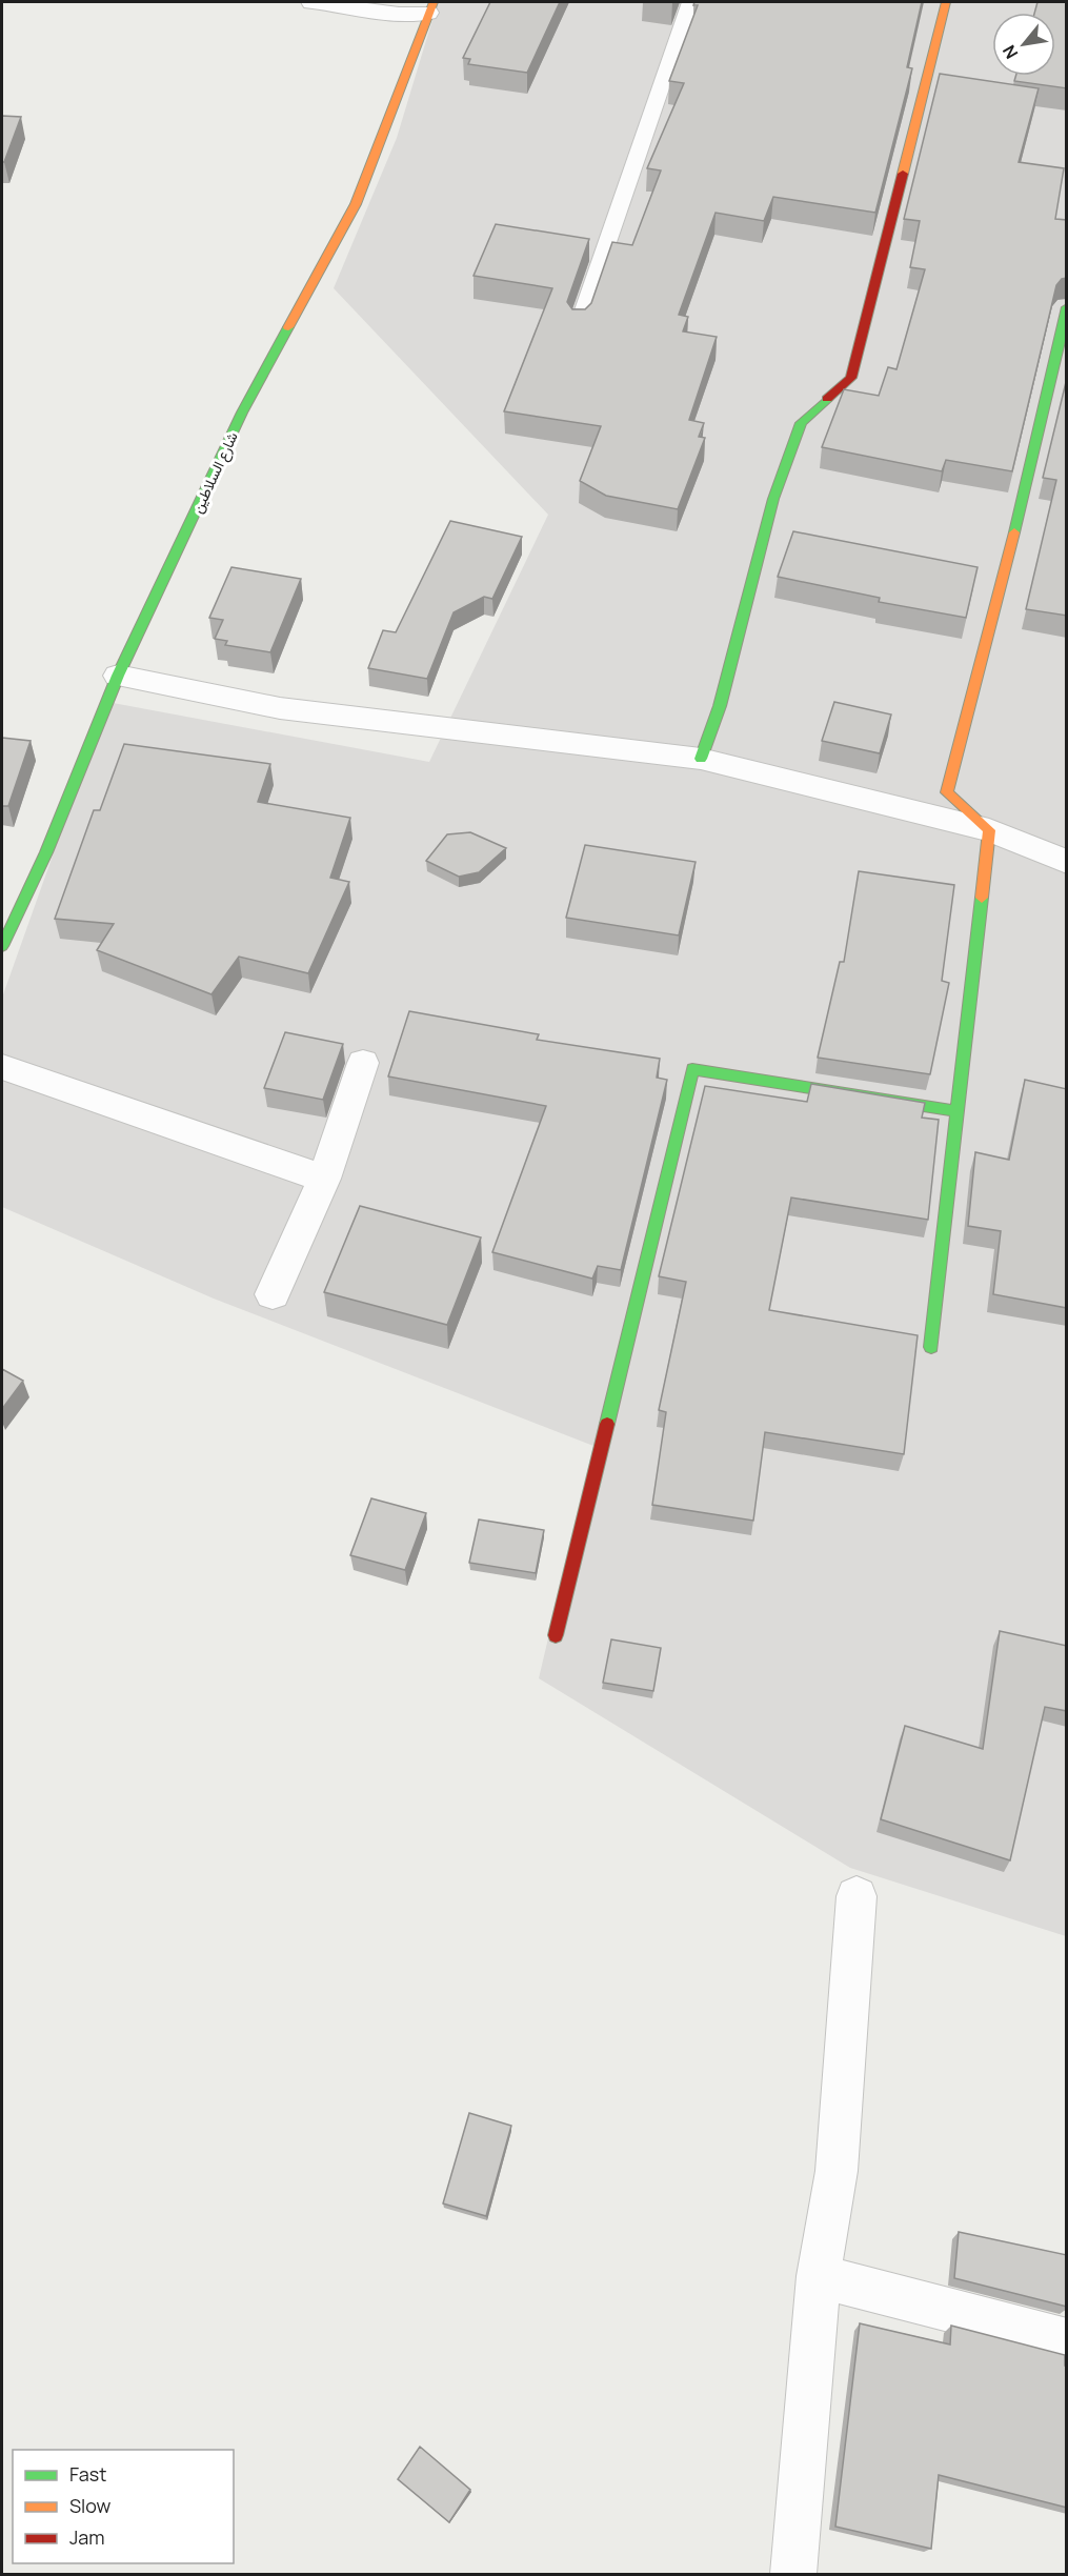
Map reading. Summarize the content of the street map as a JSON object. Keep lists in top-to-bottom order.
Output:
{
  "streets": {
    "street": ["شارع السلاطين"]
  },
  "legend": ["Fast", "Slow", "Jam"],
  "north": "bottom left"
}
